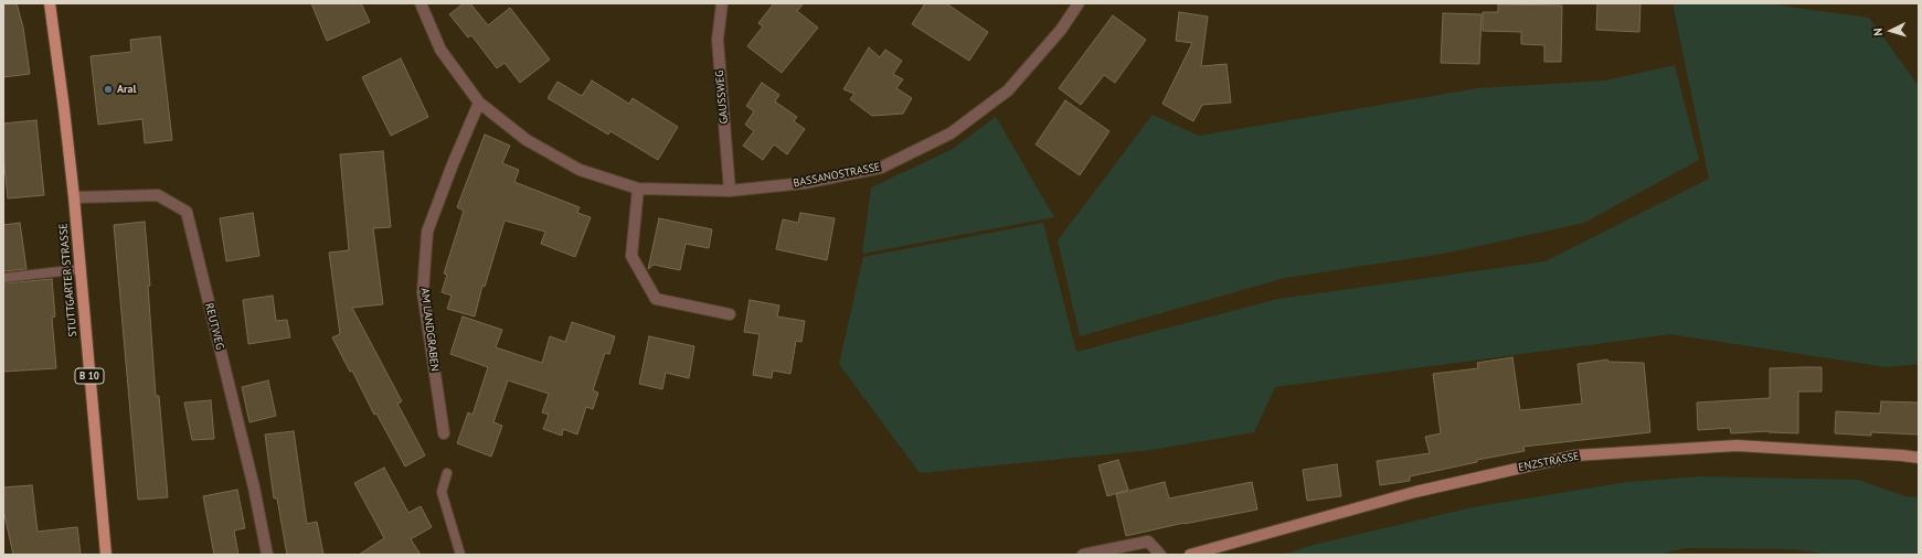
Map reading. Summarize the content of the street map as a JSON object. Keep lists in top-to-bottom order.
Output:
{
  "streets": {
    "main road": ["STUTTGARTER STRASSE", "B 10", "ENZSTRASSE"],
    "street": [
      "GAUSSWEG",
      "BASSANOSTRASSE",
      "REUTWEG",
      "AM LANDGRABEN"
    ]
  },
  "crossings": [
    ["GAUSSWEG", "BASSANOSTRASSE"],
    ["BASSANOSTRASSE", "AM LANDGRABEN"],
    ["STUTTGARTER STRASSE", "REUTWEG"]
  ],
  "places": ["Aral"],
  "north": "left"
}
